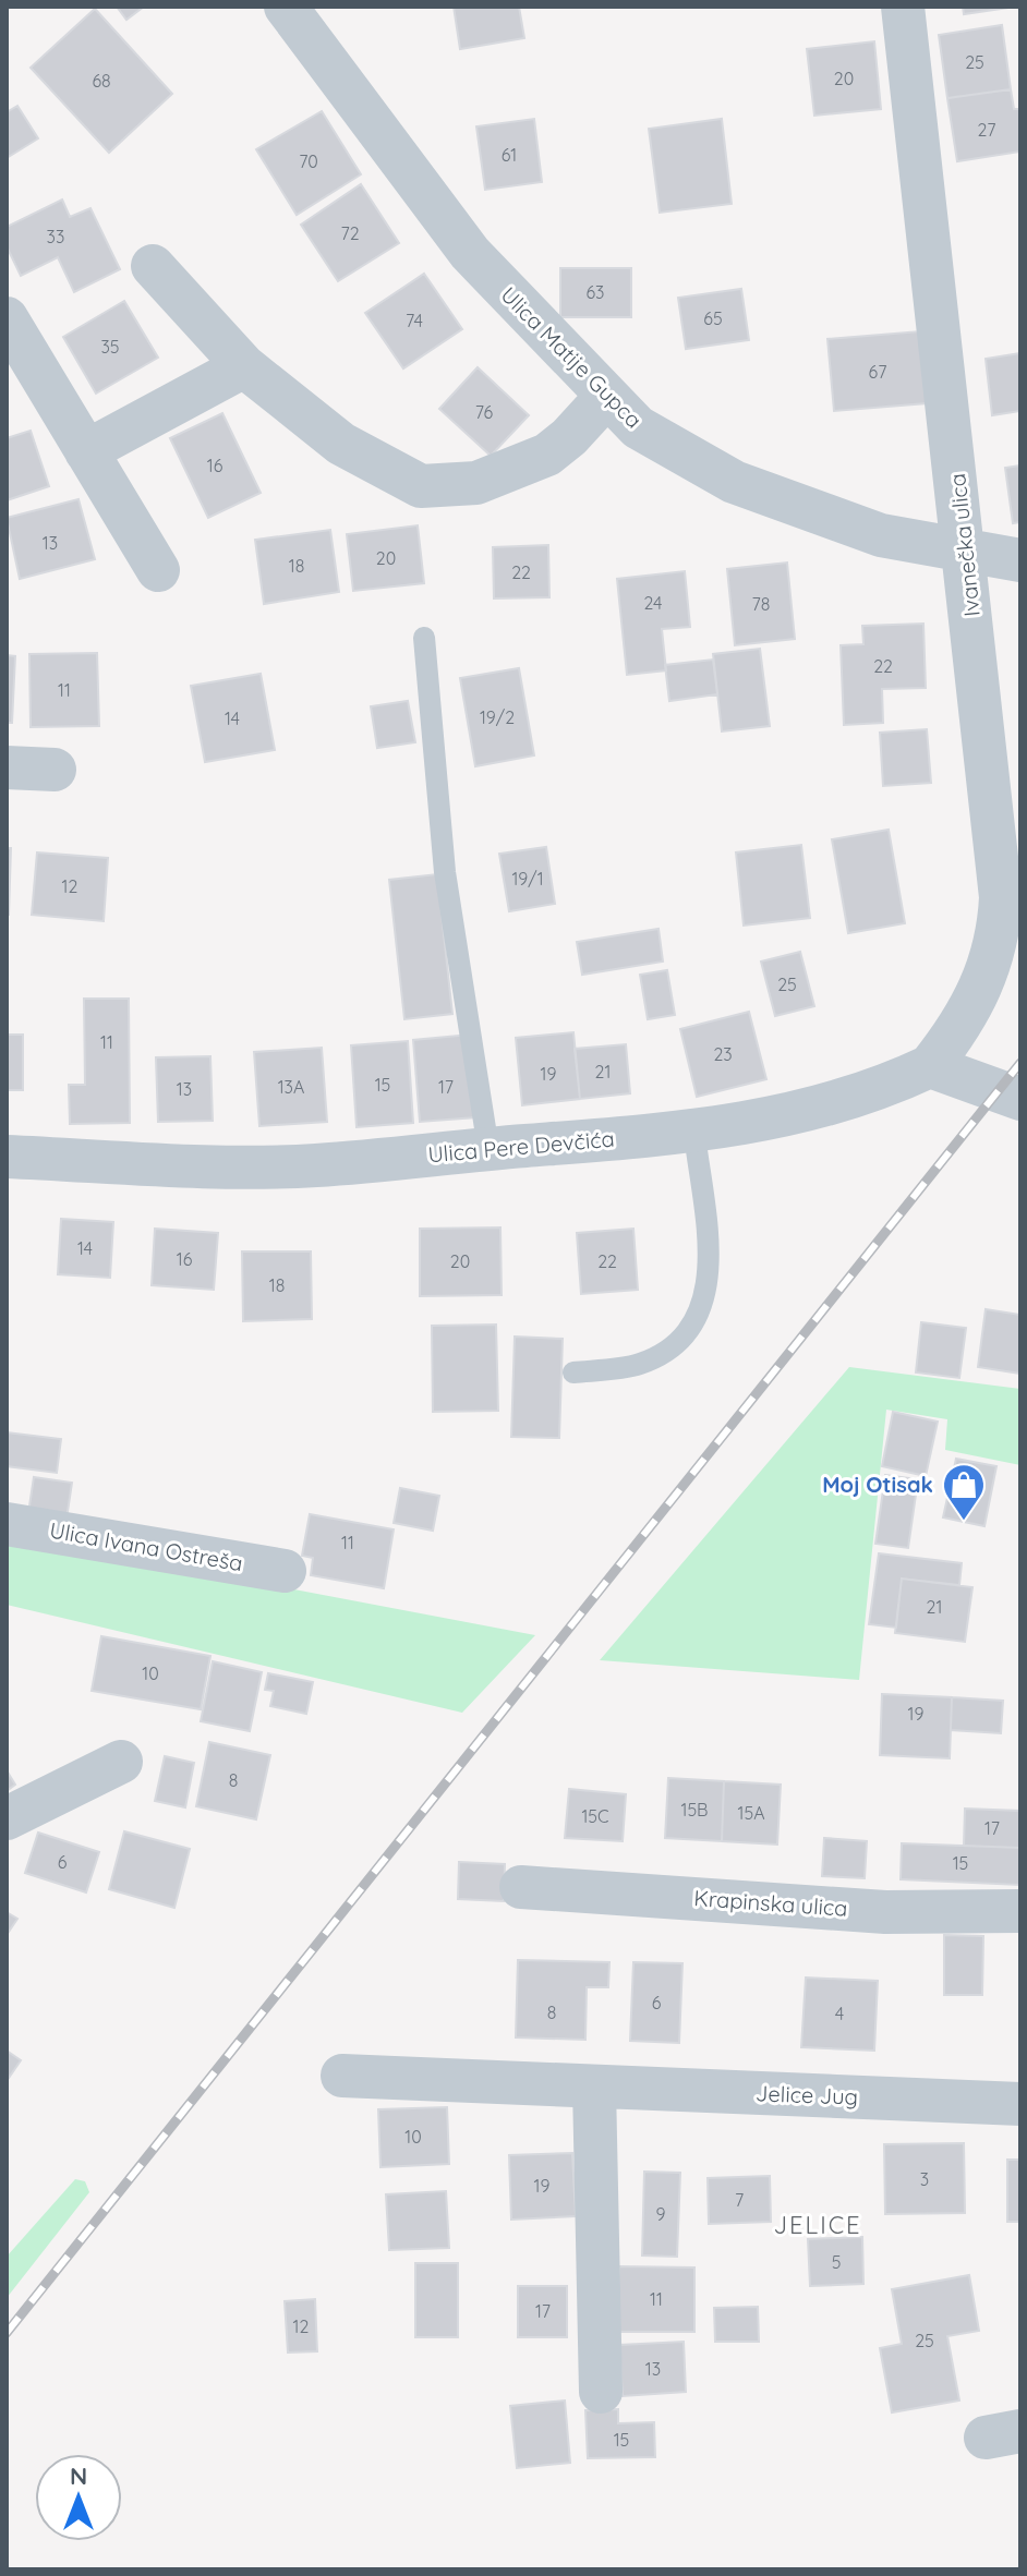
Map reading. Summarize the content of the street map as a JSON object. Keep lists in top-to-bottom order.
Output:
{
  "streets": {
    "street": [
      "Ulica Matije Gupca",
      "Ivanečka ulica",
      "Ulica Pere Devčića",
      "Ulica Ivana Ostreša",
      "Krapinska ulica",
      "Jelice Jug"
    ]
  },
  "crossings": [
    ["Ulica Matije Gupca", "Ivanečka ulica"],
    ["Ivanečka ulica", "Ulica Pere Devčića"]
  ],
  "districts": ["JELICE"],
  "places": {
    "shop": ["Moj Otisak"]
  },
  "house_numbers": [
    "25",
    "20",
    "68",
    "27",
    "61",
    "70",
    "72",
    "33",
    "63",
    "65",
    "74",
    "35",
    "67",
    "76",
    "16",
    "13",
    "20",
    "18",
    "22",
    "24",
    "78",
    "22",
    "11",
    "19/2",
    "14",
    "19/1",
    "12",
    "25",
    "11",
    "23",
    "21",
    "19",
    "15",
    "13A",
    "17",
    "13",
    "14",
    "16",
    "20",
    "22",
    "18",
    "11",
    "21",
    "10",
    "19",
    "8",
    "15B",
    "15A",
    "15C",
    "17",
    "6",
    "15",
    "6",
    "8",
    "4",
    "10",
    "3",
    "19",
    "7",
    "9",
    "5",
    "11",
    "17",
    "12",
    "25",
    "13",
    "15"
  ],
  "north": "top"
}
